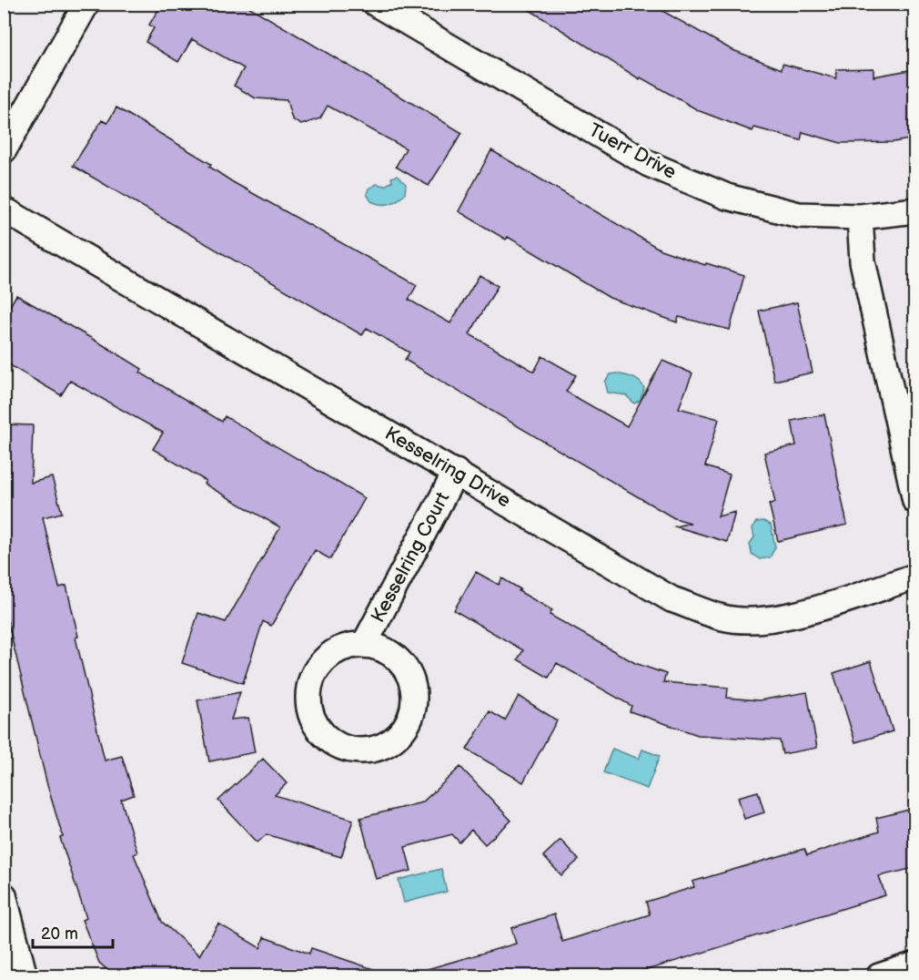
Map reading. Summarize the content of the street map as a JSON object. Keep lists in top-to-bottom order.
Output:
{
  "streets": {
    "street": ["Tuerr Drive", "Kesselring Drive", "Kesselring Court"]
  },
  "crossings": [
    ["Kesselring Drive", "Kesselring Court"]
  ],
  "scale_bar": "20 m"
}
